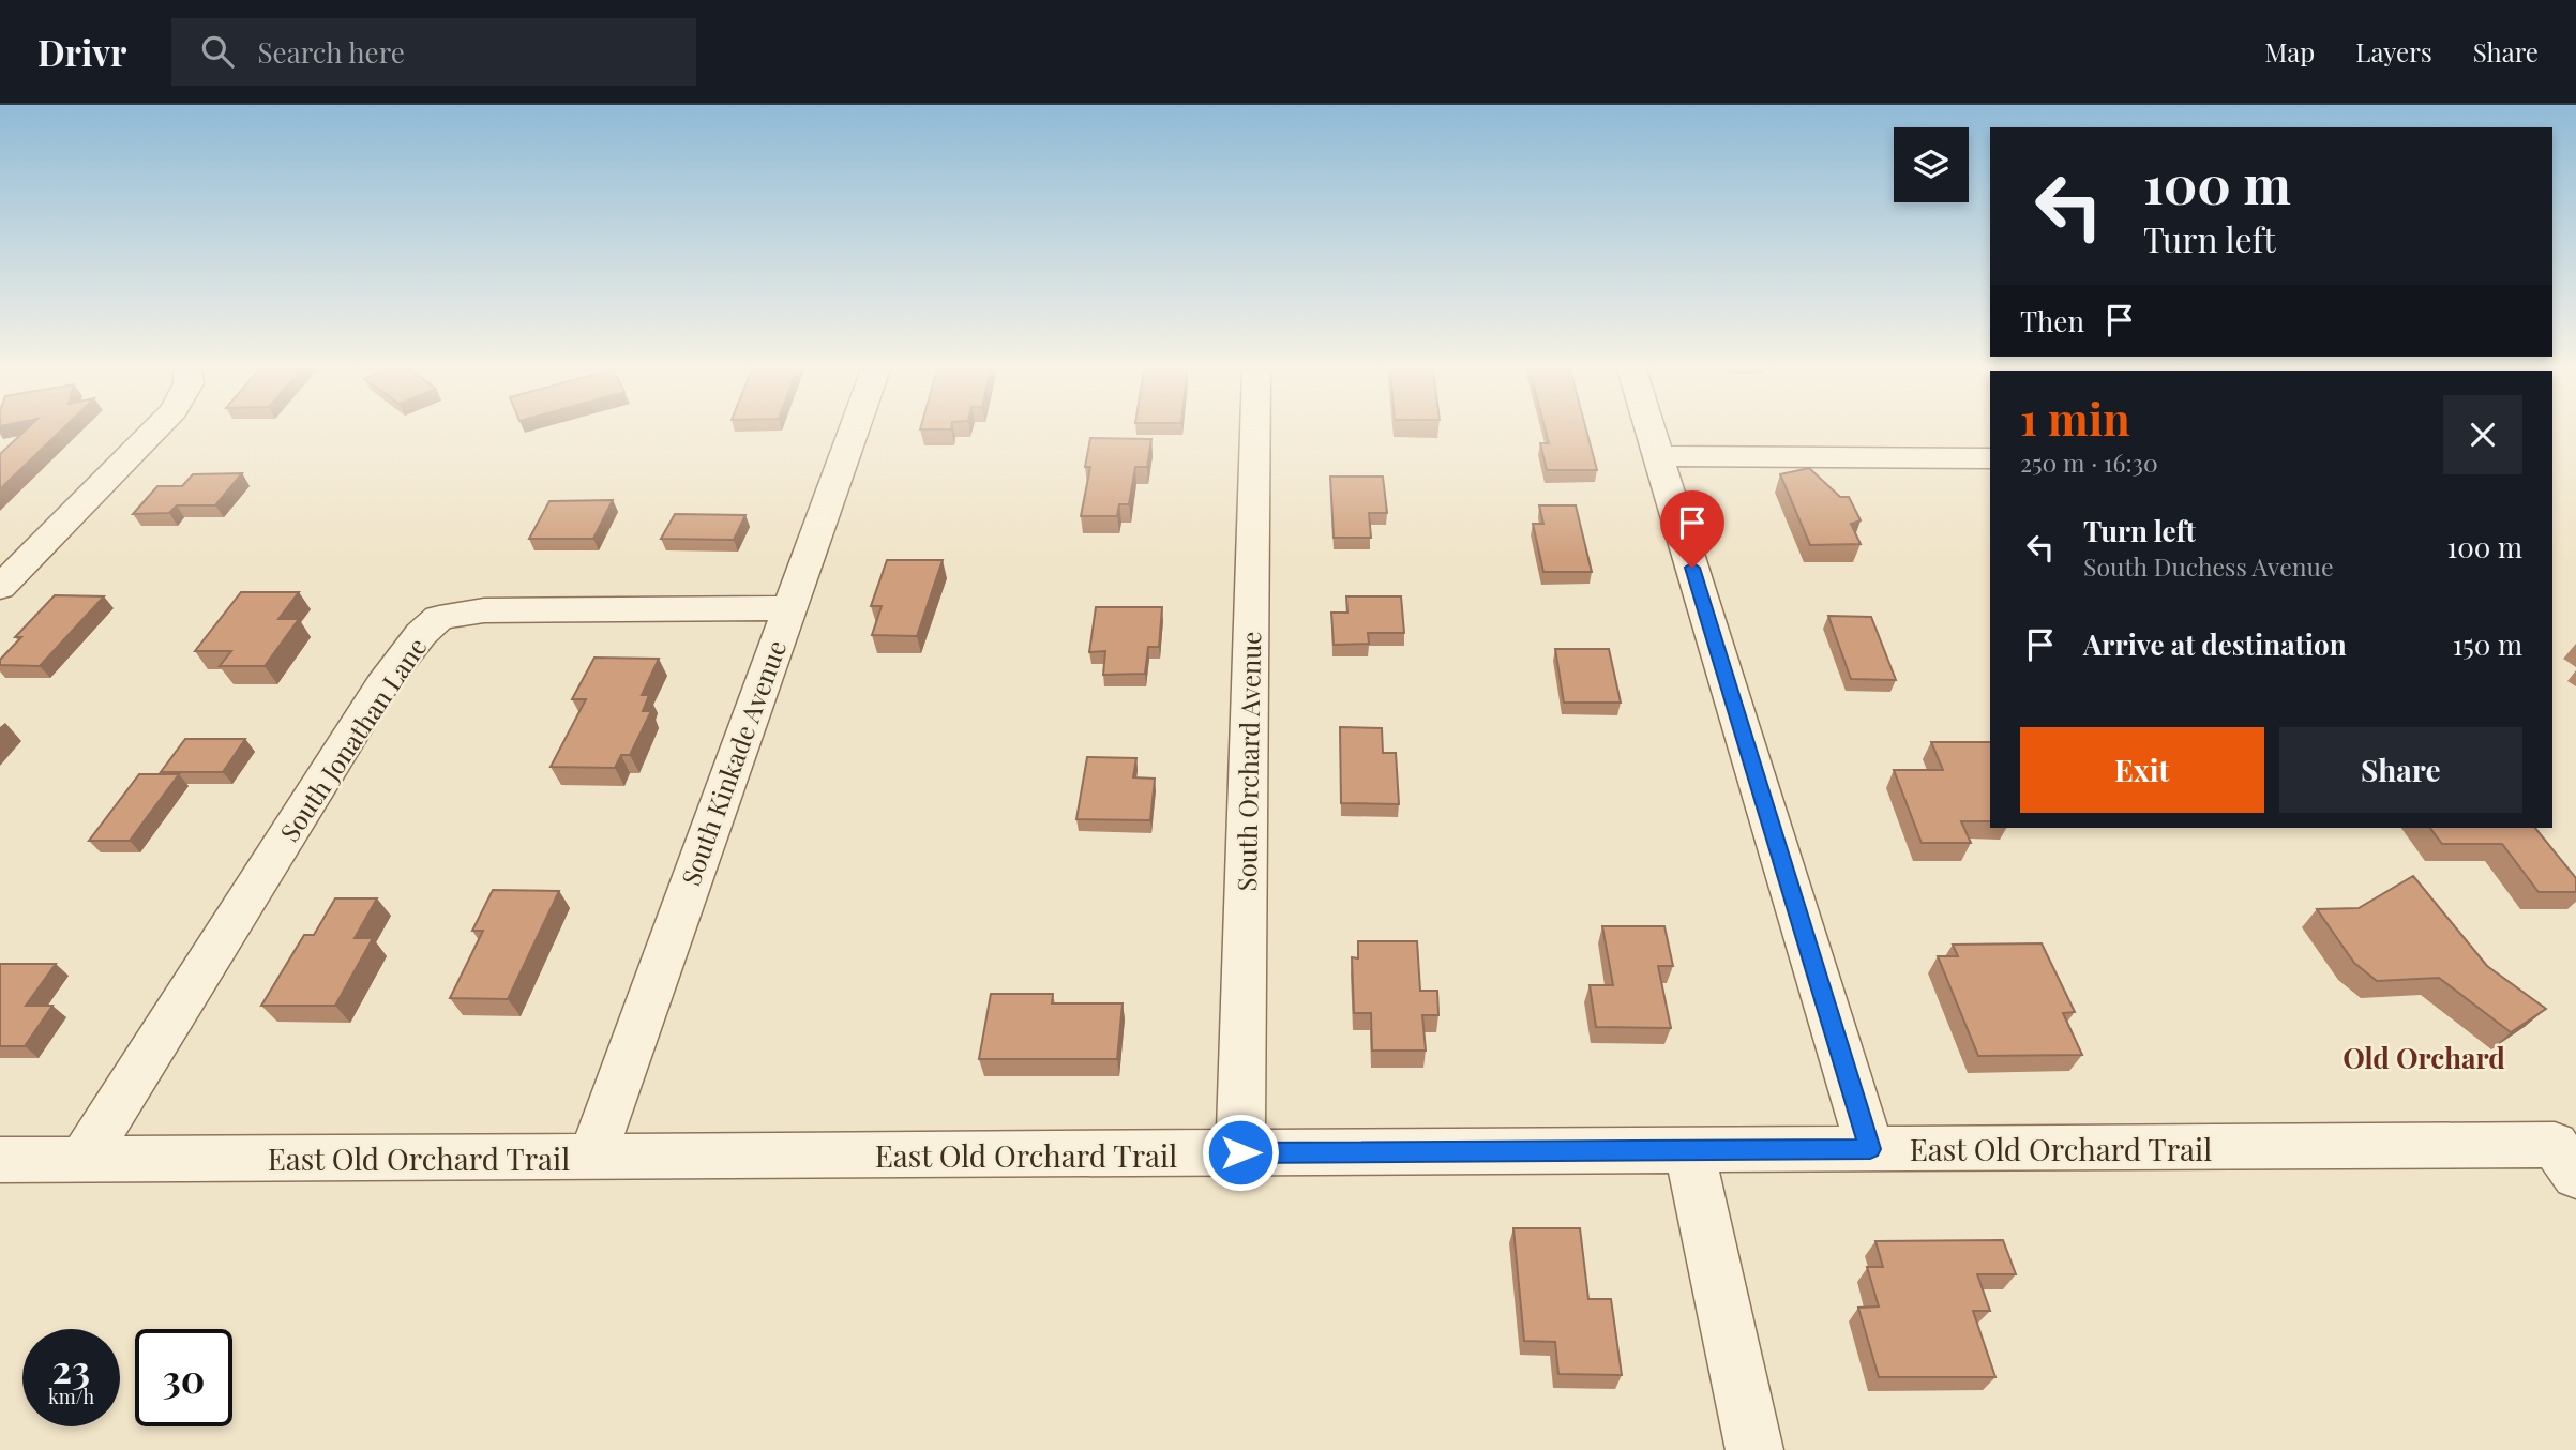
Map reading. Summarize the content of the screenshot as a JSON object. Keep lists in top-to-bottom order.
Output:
{
  "streets": {
    "street": [
      "South Jonathan Lane",
      "South Orchard Avenue",
      "South Kinkade Avenue",
      "East Old Orchard Trail"
    ]
  },
  "crossings": [
    ["South Jonathan Lane", "South Kinkade Avenue"],
    ["South Jonathan Lane", "East Old Orchard Trail"],
    ["South Orchard Avenue", "East Old Orchard Trail"],
    ["South Kinkade Avenue", "East Old Orchard Trail"]
  ],
  "districts": ["Old Orchard"],
  "page": {
    "header": "Drivr",
    "search": "Search here",
    "nav": ["Map", "Layers", "Share"],
    "turn": ["100 m", "Turn left"],
    "then": "Then",
    "heading": ["1 min", "250 m · 16:30"],
    "list": [
      {
        "name": "Turn left",
        "note": "South Duchess Avenue",
        "value": "100 m"
      },
      {
        "name": "Arrive at destination",
        "value": "150 m"
      }
    ],
    "buttons": ["Exit", "Share"],
    "speed": "23 km/h",
    "limit": "30"
  }
}
